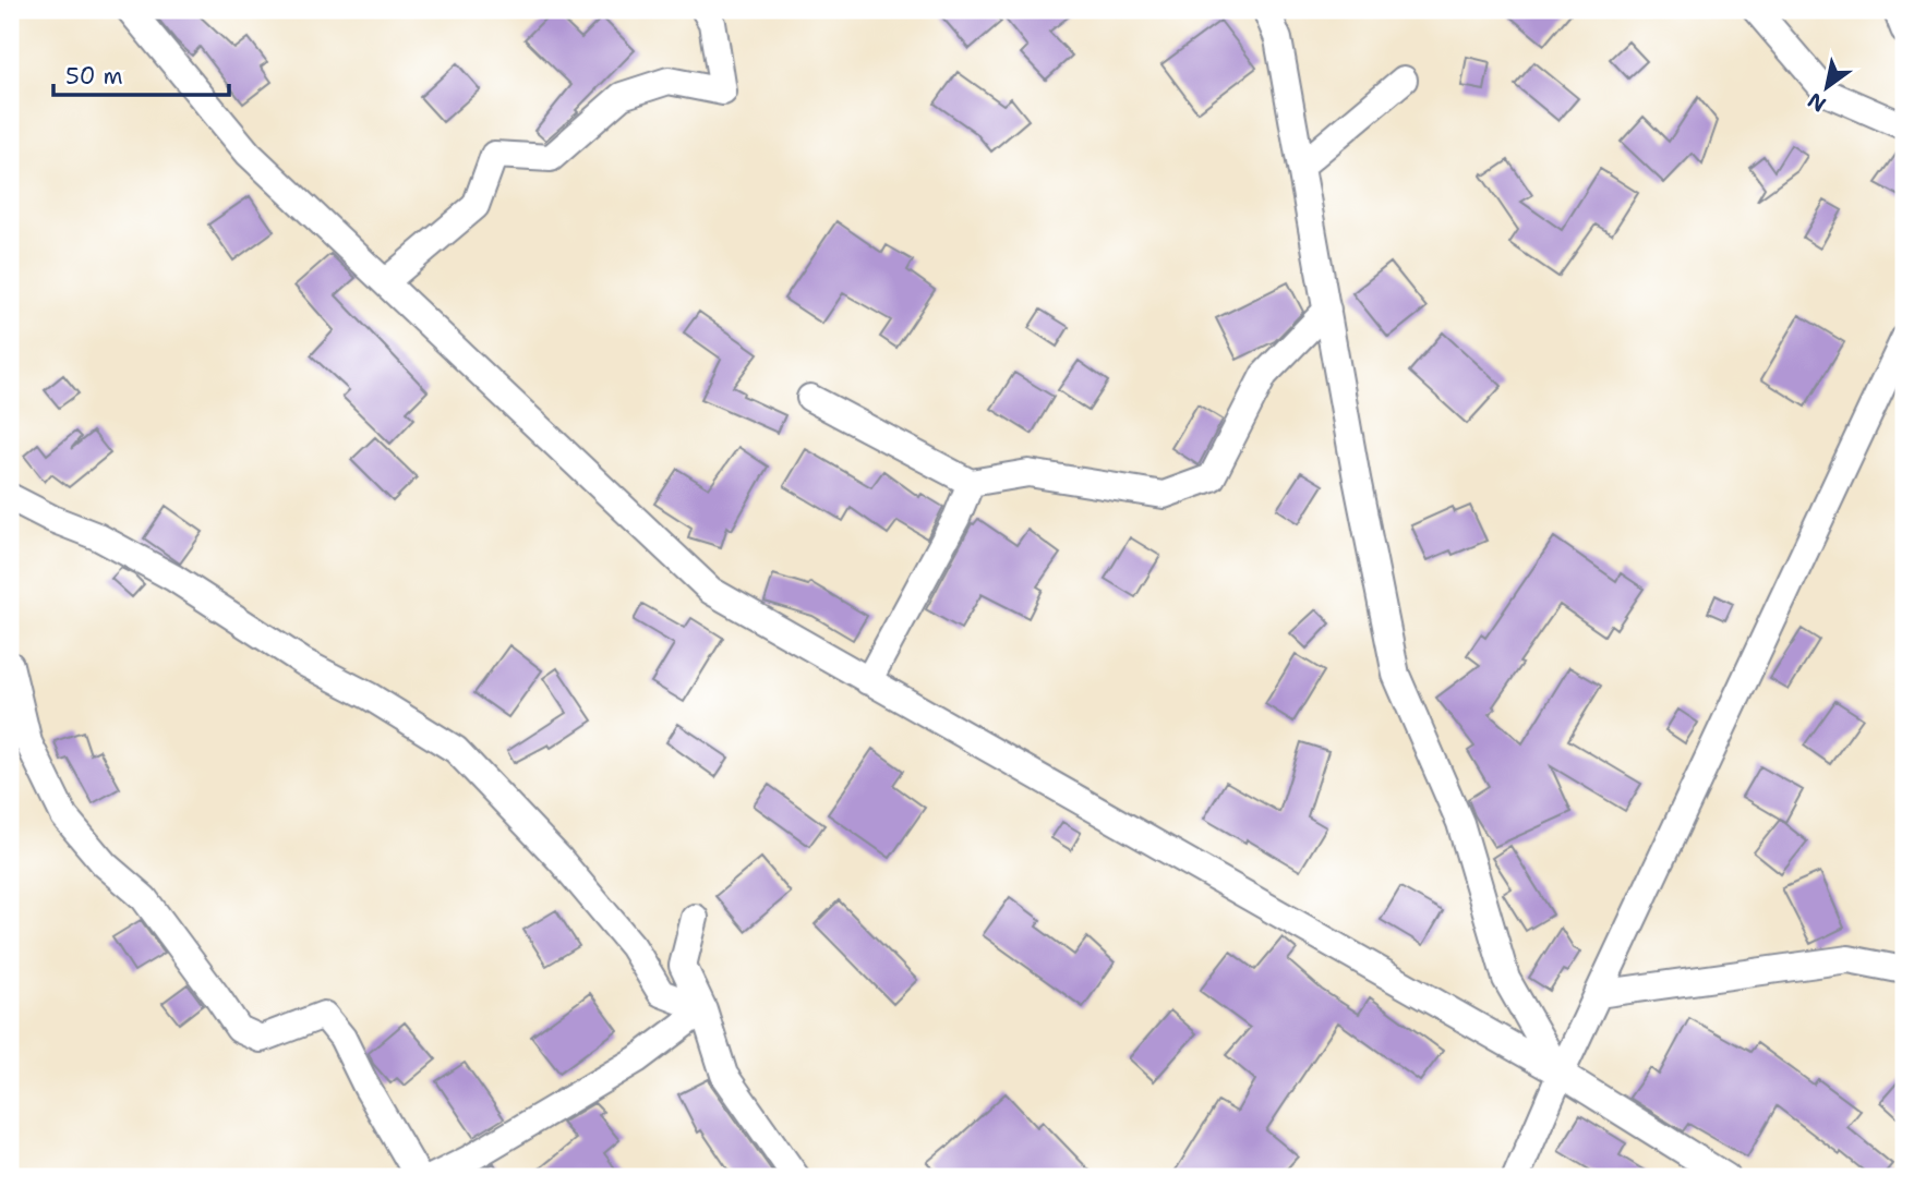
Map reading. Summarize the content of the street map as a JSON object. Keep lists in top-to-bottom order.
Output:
{
  "scale_bar": "50 m",
  "north": "bottom left"
}
